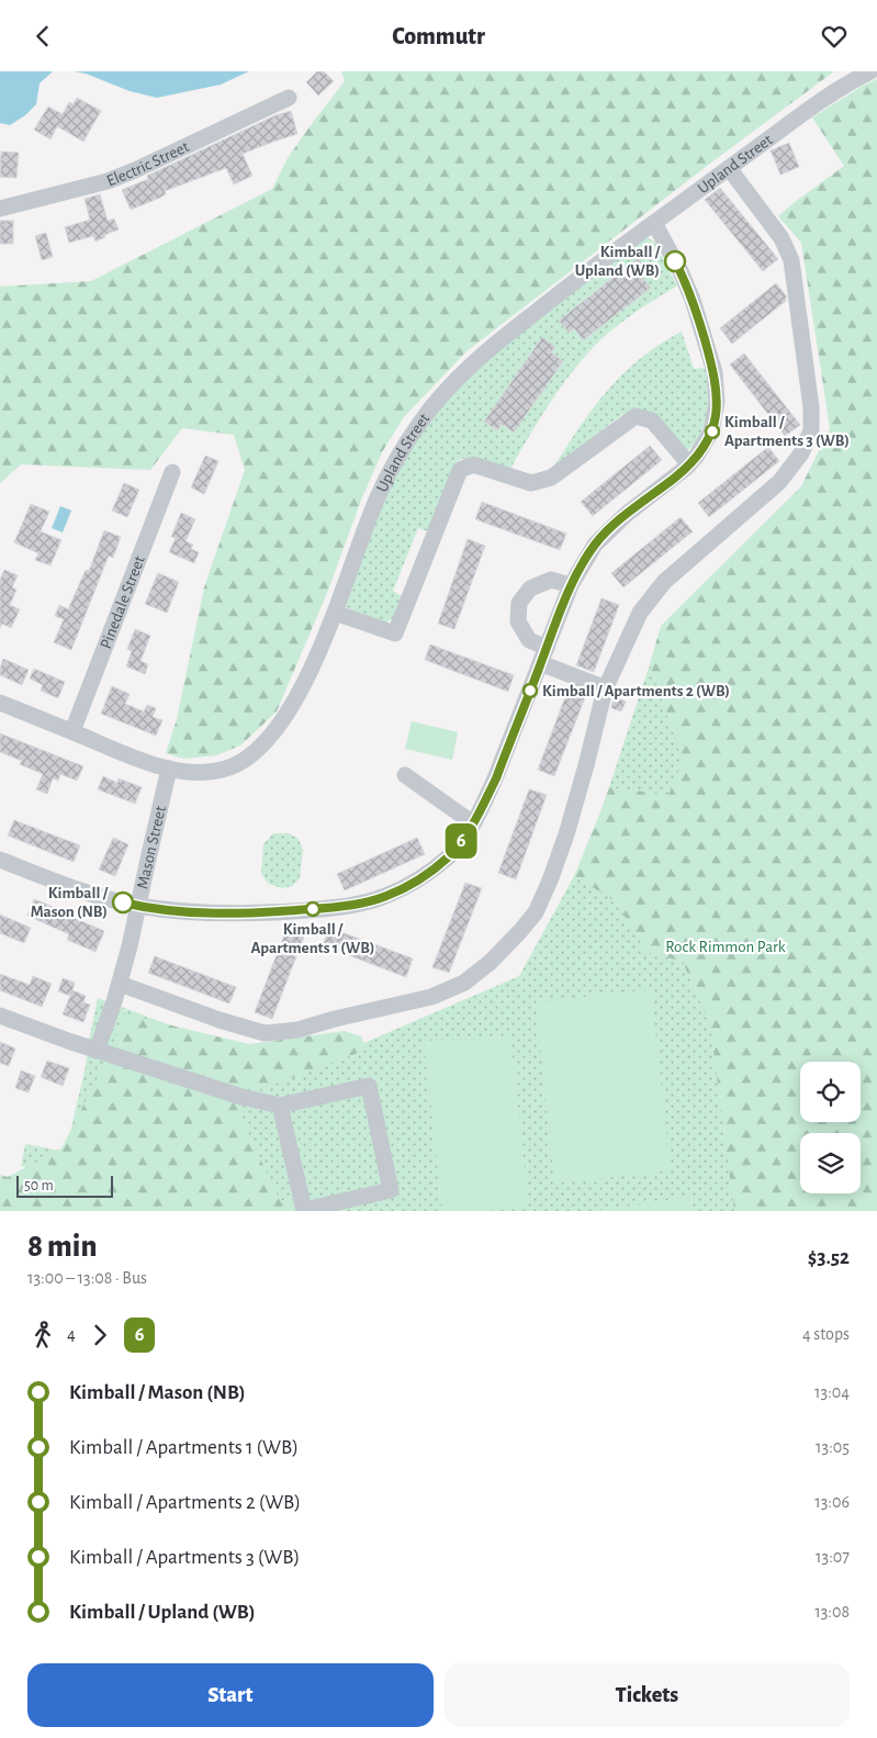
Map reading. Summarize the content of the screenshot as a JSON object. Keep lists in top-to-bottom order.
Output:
{
  "streets": {
    "street": [
      "Electric Street",
      "Upland Street",
      "Pinedale Street",
      "Mason Street"
    ]
  },
  "crossings": [
    ["Upland Street", "Pinedale Street"],
    ["Upland Street", "Mason Street"]
  ],
  "parks": ["Rock Rimmon Park"],
  "places": [
    "Kimball / Upland (WB)",
    "Kimball / Apartments 3 (WB)",
    "Kimball / Apartments 2 (WB)",
    "Kimball / Mason (NB)",
    "Kimball / Apartments 1 (WB)"
  ],
  "lines": ["bus line 6"],
  "scale_bar": "50 m",
  "page": {
    "header": "Commutr",
    "on_map": "6",
    "scale": "50 m",
    "heading": ["8 min", "13:00 – 13:08 · Bus", "$3.52"],
    "legs": ["4", "6", "4 stops"],
    "list": [
      {
        "name": "Kimball / Mason (NB)",
        "value": "13:04"
      },
      {
        "name": "Kimball / Apartments 1 (WB)",
        "value": "13:05"
      },
      {
        "name": "Kimball / Apartments 2 (WB)",
        "value": "13:06"
      },
      {
        "name": "Kimball / Apartments 3 (WB)",
        "value": "13:07"
      },
      {
        "name": "Kimball / Upland (WB)",
        "value": "13:08"
      }
    ],
    "buttons": ["Start", "Tickets"]
  }
}
